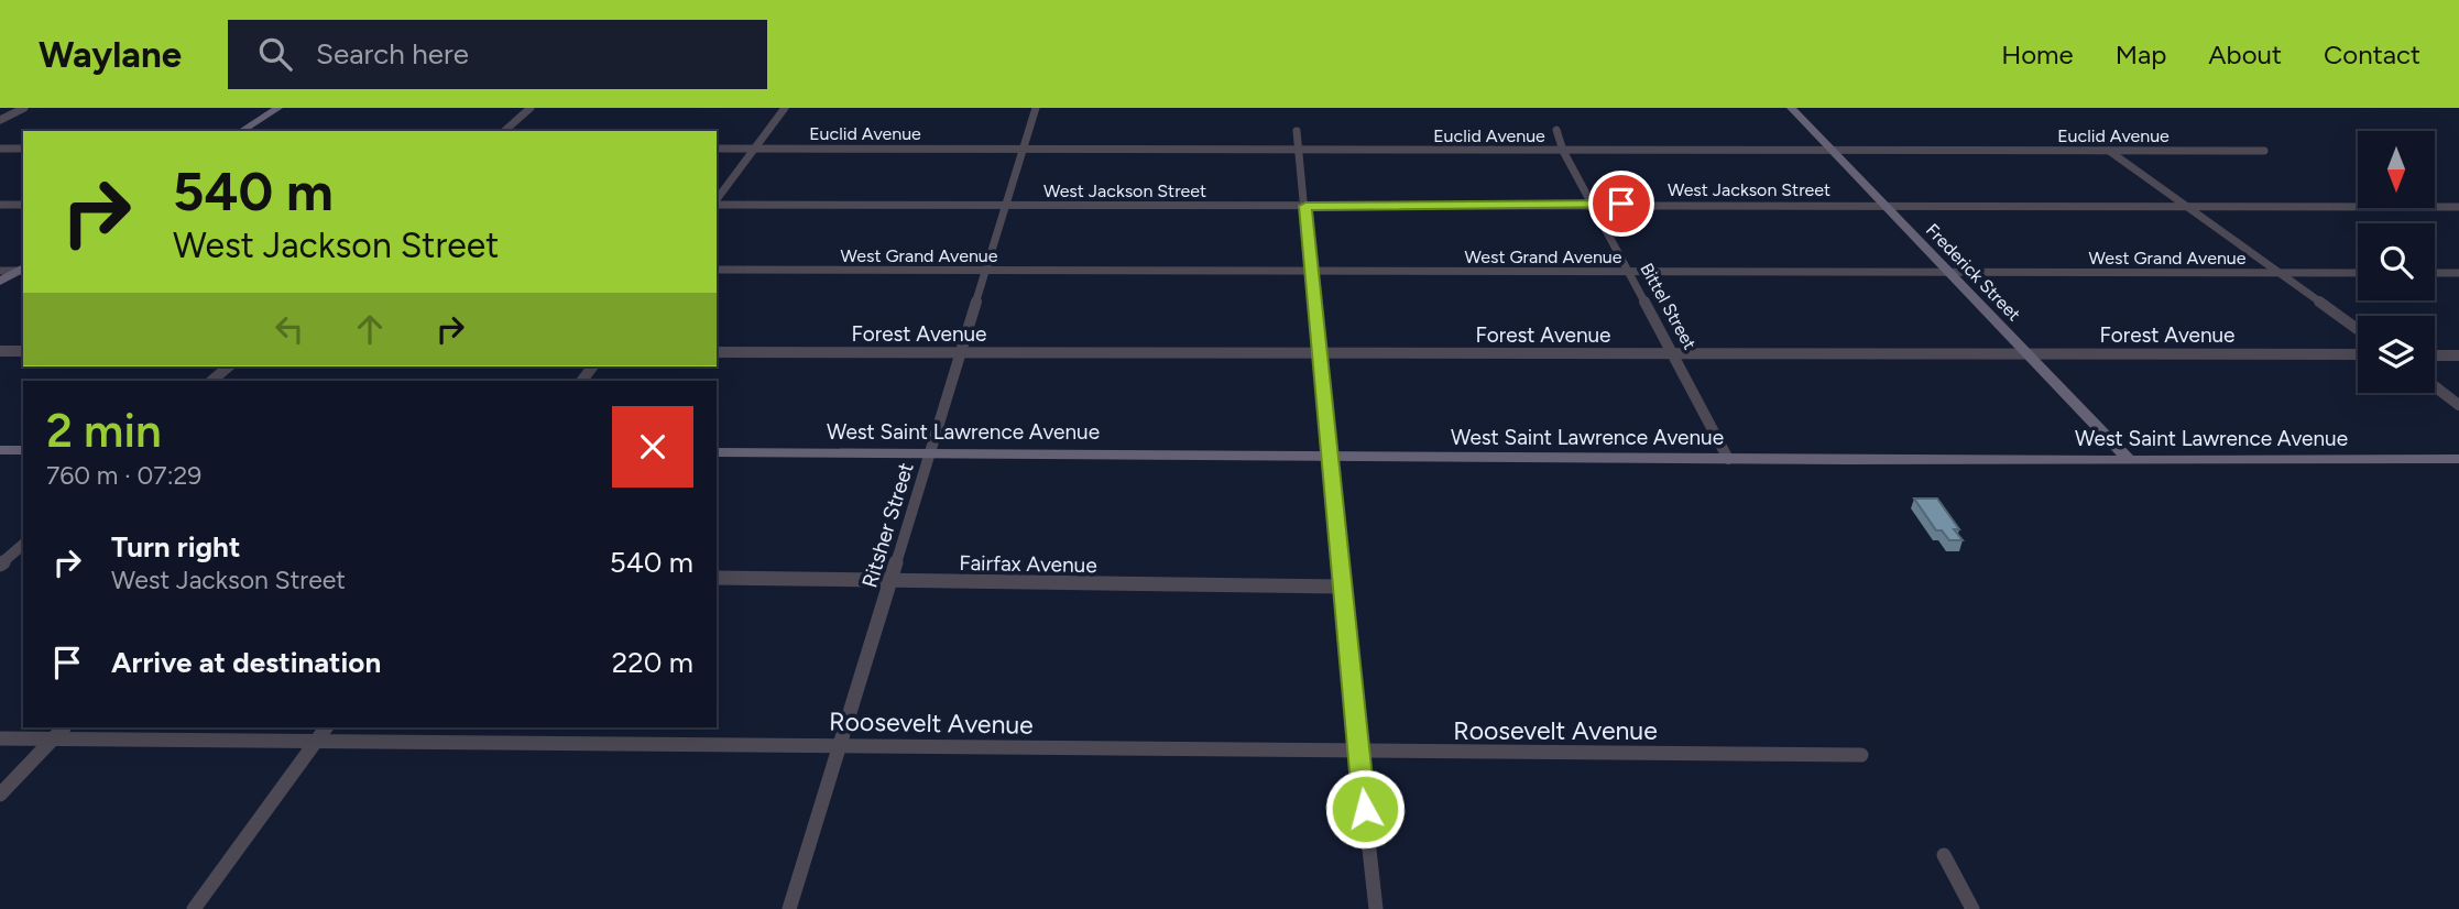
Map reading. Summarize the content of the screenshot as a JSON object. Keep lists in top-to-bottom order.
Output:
{
  "streets": {
    "street": [
      "Euclid Avenue",
      "West Jackson Street",
      "West Grand Avenue",
      "Frederick Street",
      "Bittel Street",
      "Forest Avenue",
      "West Saint Lawrence Avenue",
      "Ritsher Street",
      "Fairfax Avenue",
      "Roosevelt Avenue"
    ]
  },
  "crossings": [
    ["Euclid Avenue", "Frederick Street"],
    ["Euclid Avenue", "Bittel Street"],
    ["Euclid Avenue", "Ritsher Street"],
    ["West Jackson Street", "Frederick Street"],
    ["West Jackson Street", "Bittel Street"],
    ["West Jackson Street", "Ritsher Street"],
    ["West Grand Avenue", "Frederick Street"],
    ["West Grand Avenue", "Bittel Street"],
    ["West Grand Avenue", "Ritsher Street"],
    ["Frederick Street", "Forest Avenue"],
    ["Frederick Street", "West Saint Lawrence Avenue"],
    ["Bittel Street", "Forest Avenue"],
    ["Bittel Street", "West Saint Lawrence Avenue"],
    ["Forest Avenue", "Ritsher Street"],
    ["West Saint Lawrence Avenue", "Ritsher Street"],
    ["Ritsher Street", "Fairfax Avenue"],
    ["Ritsher Street", "Roosevelt Avenue"]
  ],
  "north": "bottom",
  "page": {
    "header": "Waylane",
    "search": "Search here",
    "nav": [
      "Home",
      "Map",
      "About",
      "Contact"
    ],
    "turn": ["540 m", "West Jackson Street"],
    "heading": ["2 min", "760 m · 07:29"],
    "list": [
      {
        "name": "Turn right",
        "note": "West Jackson Street",
        "value": "540 m"
      },
      {
        "name": "Arrive at destination",
        "value": "220 m"
      }
    ]
  }
}
